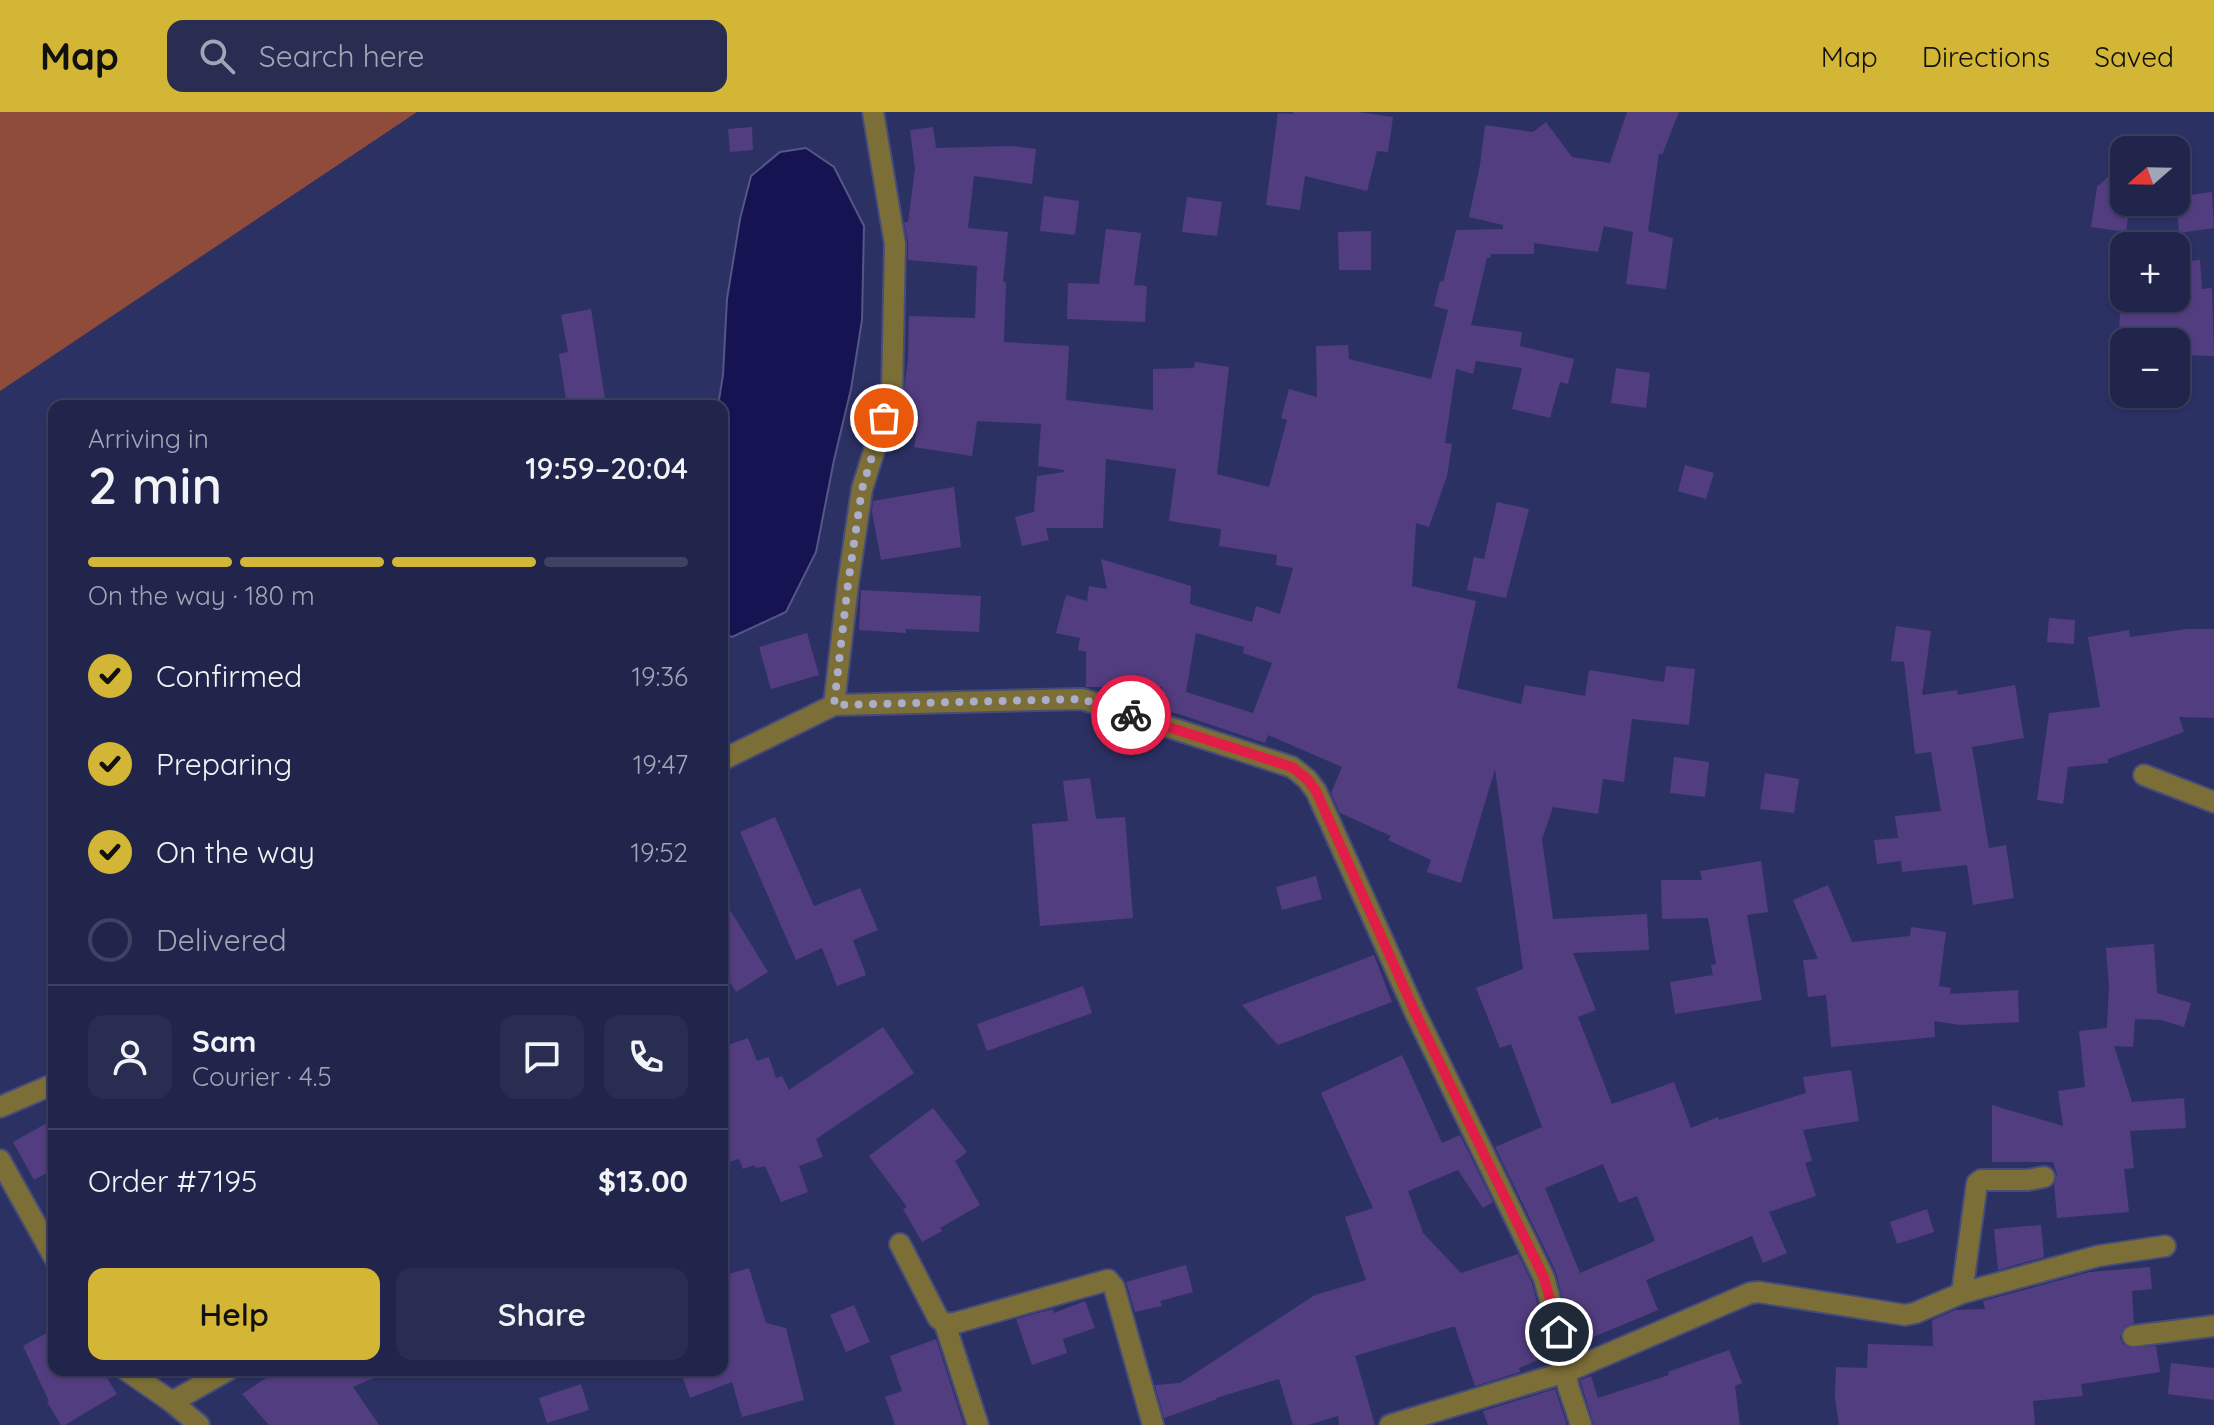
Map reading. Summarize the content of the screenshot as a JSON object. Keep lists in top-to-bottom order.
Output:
{
  "north": "left",
  "page": {
    "header": "Map",
    "search": "Search here",
    "nav": ["Map", "Directions", "Saved"],
    "map_buttons": ["+", "−"],
    "heading": ["2 min", "Arriving in", "19:59–20:04"],
    "panel": [
      "Sam",
      "Courier · 4.5",
      "Order #7195",
      "$13.00"
    ],
    "bar": "On the way · 180 m",
    "list": [
      ["Confirmed", "19:36"],
      ["Preparing", "19:47"],
      ["On the way", "19:52"],
      "Delivered"
    ],
    "buttons": ["Help", "Share"]
  }
}
